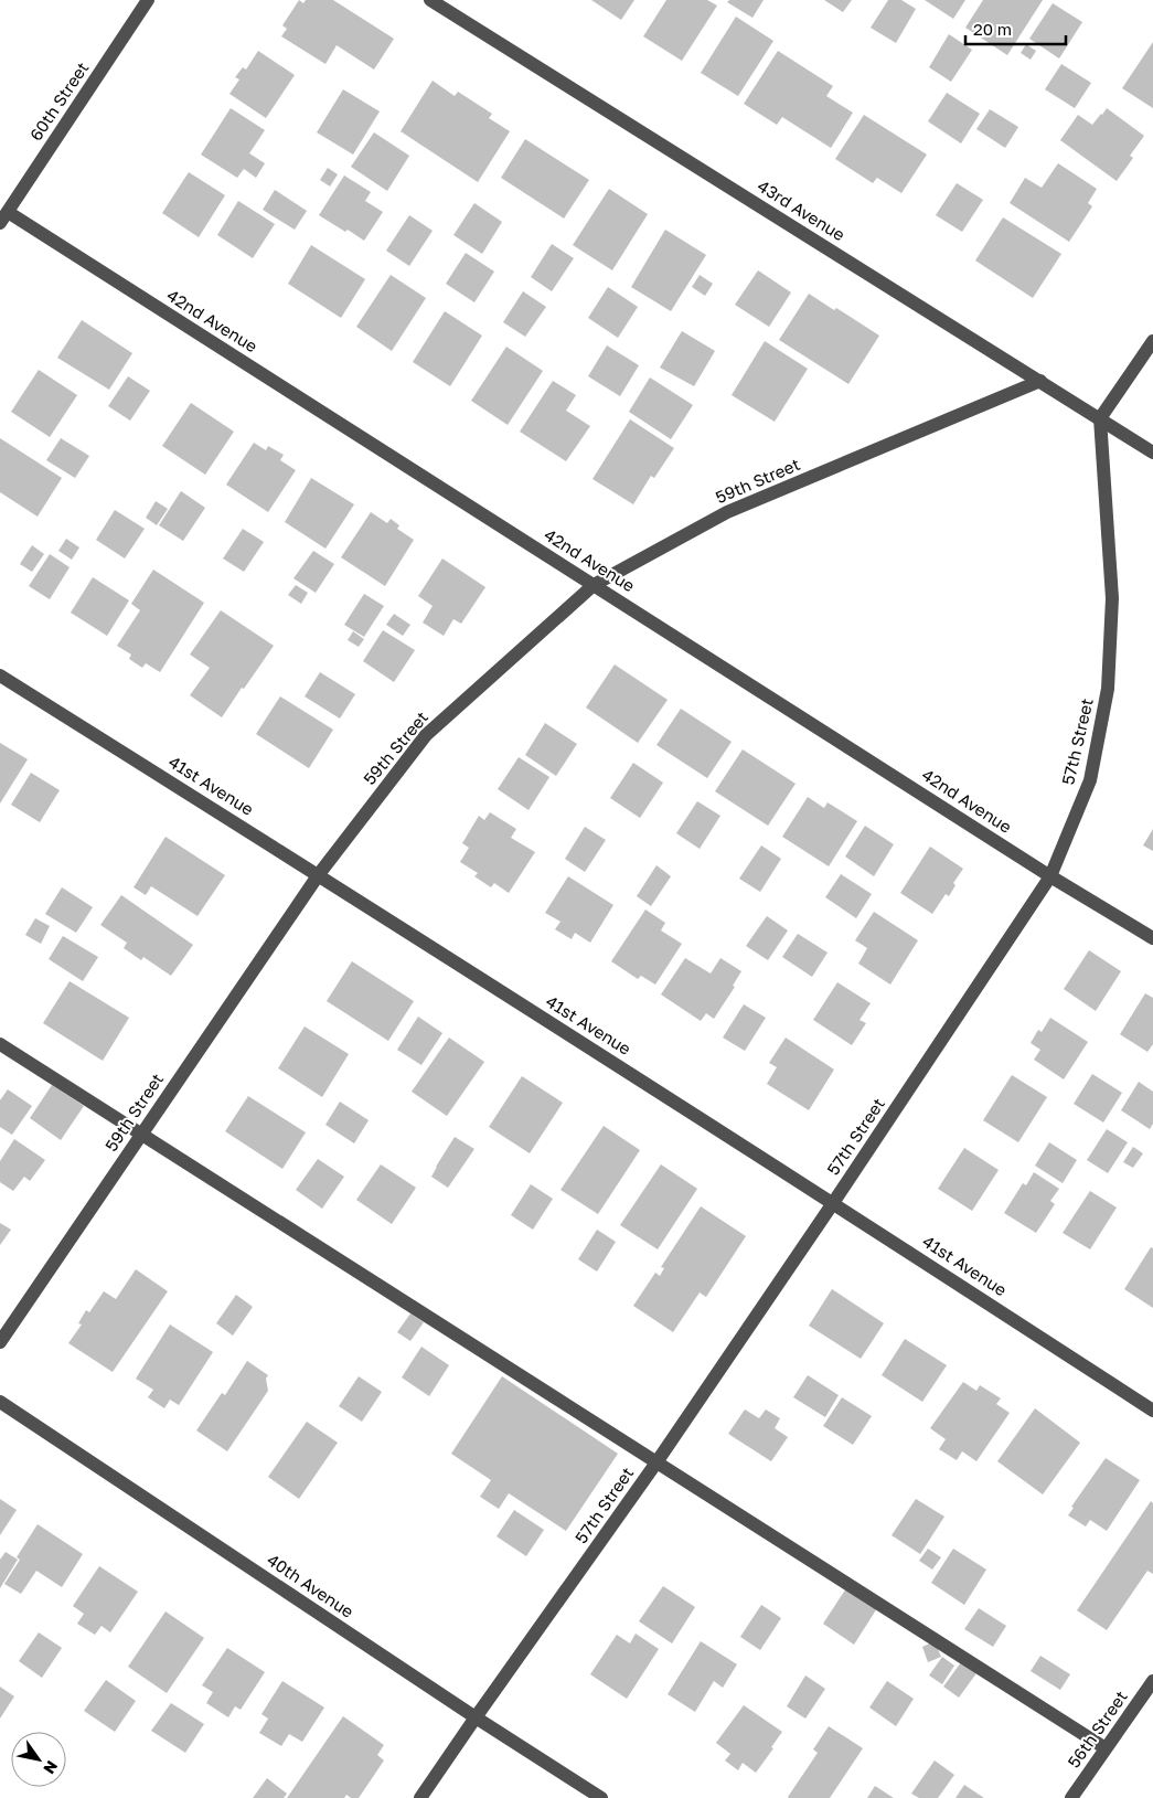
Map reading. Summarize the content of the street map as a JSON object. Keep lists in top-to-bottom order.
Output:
{
  "streets": {
    "street": [
      "60th Street",
      "43rd Avenue",
      "42nd Avenue",
      "59th Street",
      "57th Street",
      "41st Avenue",
      "40th Avenue",
      "56th Street"
    ]
  },
  "crossings": [
    ["60th Street", "42nd Avenue"],
    ["43rd Avenue", "59th Street"],
    ["43rd Avenue", "57th Street"],
    ["42nd Avenue", "59th Street"],
    ["42nd Avenue", "57th Street"],
    ["59th Street", "41st Avenue"],
    ["57th Street", "41st Avenue"],
    ["57th Street", "40th Avenue"]
  ],
  "scale_bar": "20 m",
  "north": "bottom right"
}
